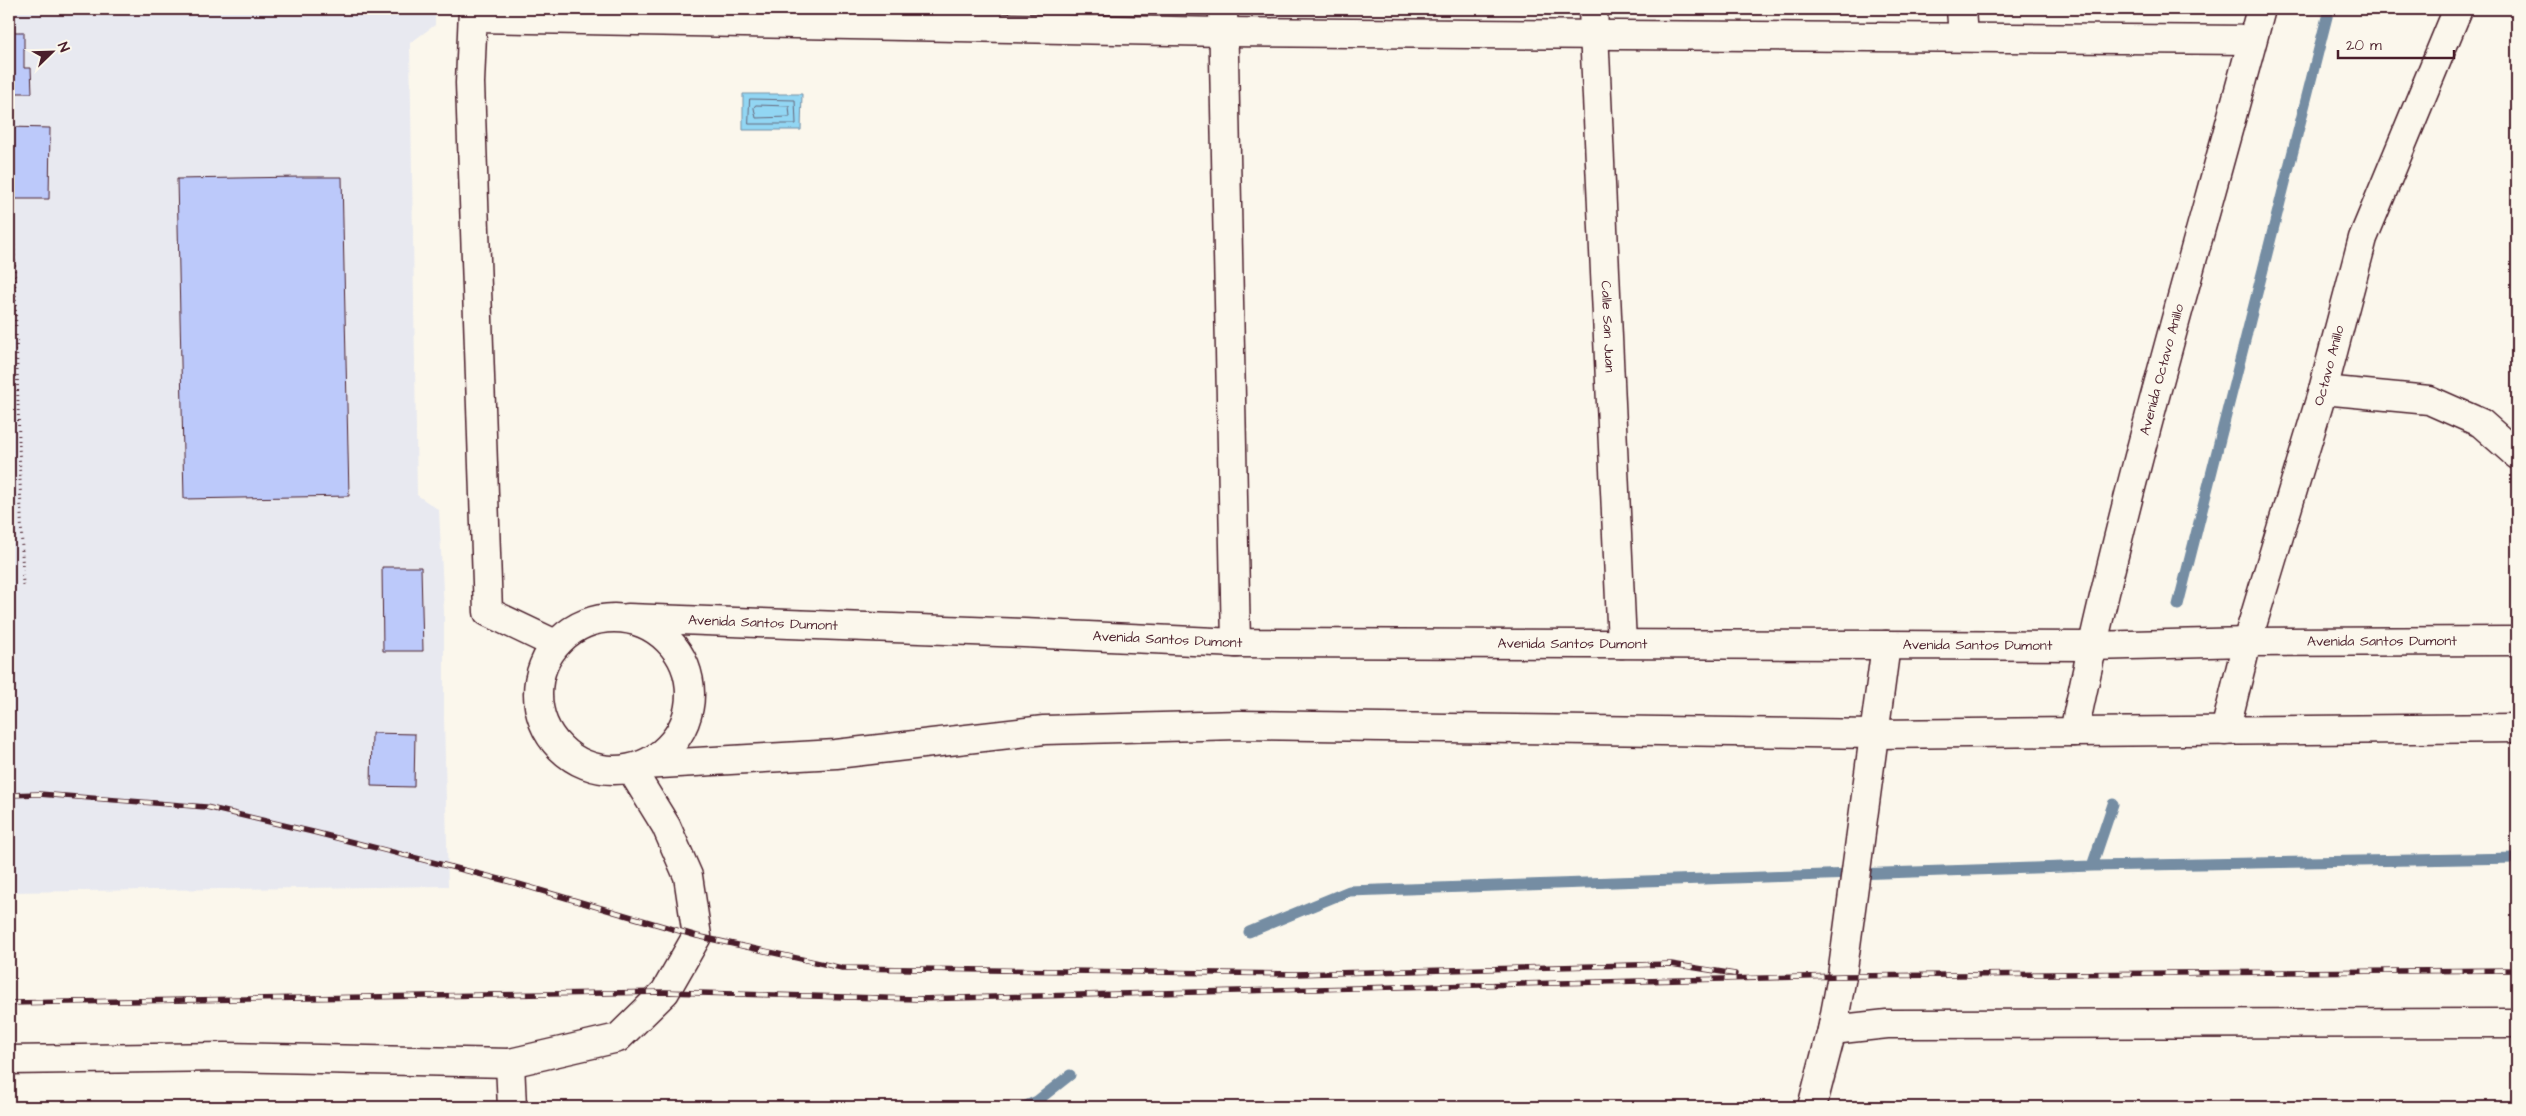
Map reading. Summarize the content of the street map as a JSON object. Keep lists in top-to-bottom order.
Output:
{
  "streets": {
    "street": [
      "Calle San Juan",
      "Octavo Anillo",
      "Avenida Octavo Anillo",
      "Avenida Santos Dumont"
    ]
  },
  "crossings": [
    ["Calle San Juan", "Avenida Santos Dumont"],
    ["Octavo Anillo", "Avenida Santos Dumont"],
    ["Avenida Octavo Anillo", "Avenida Santos Dumont"]
  ],
  "scale_bar": "20 m",
  "north": "top right"
}
